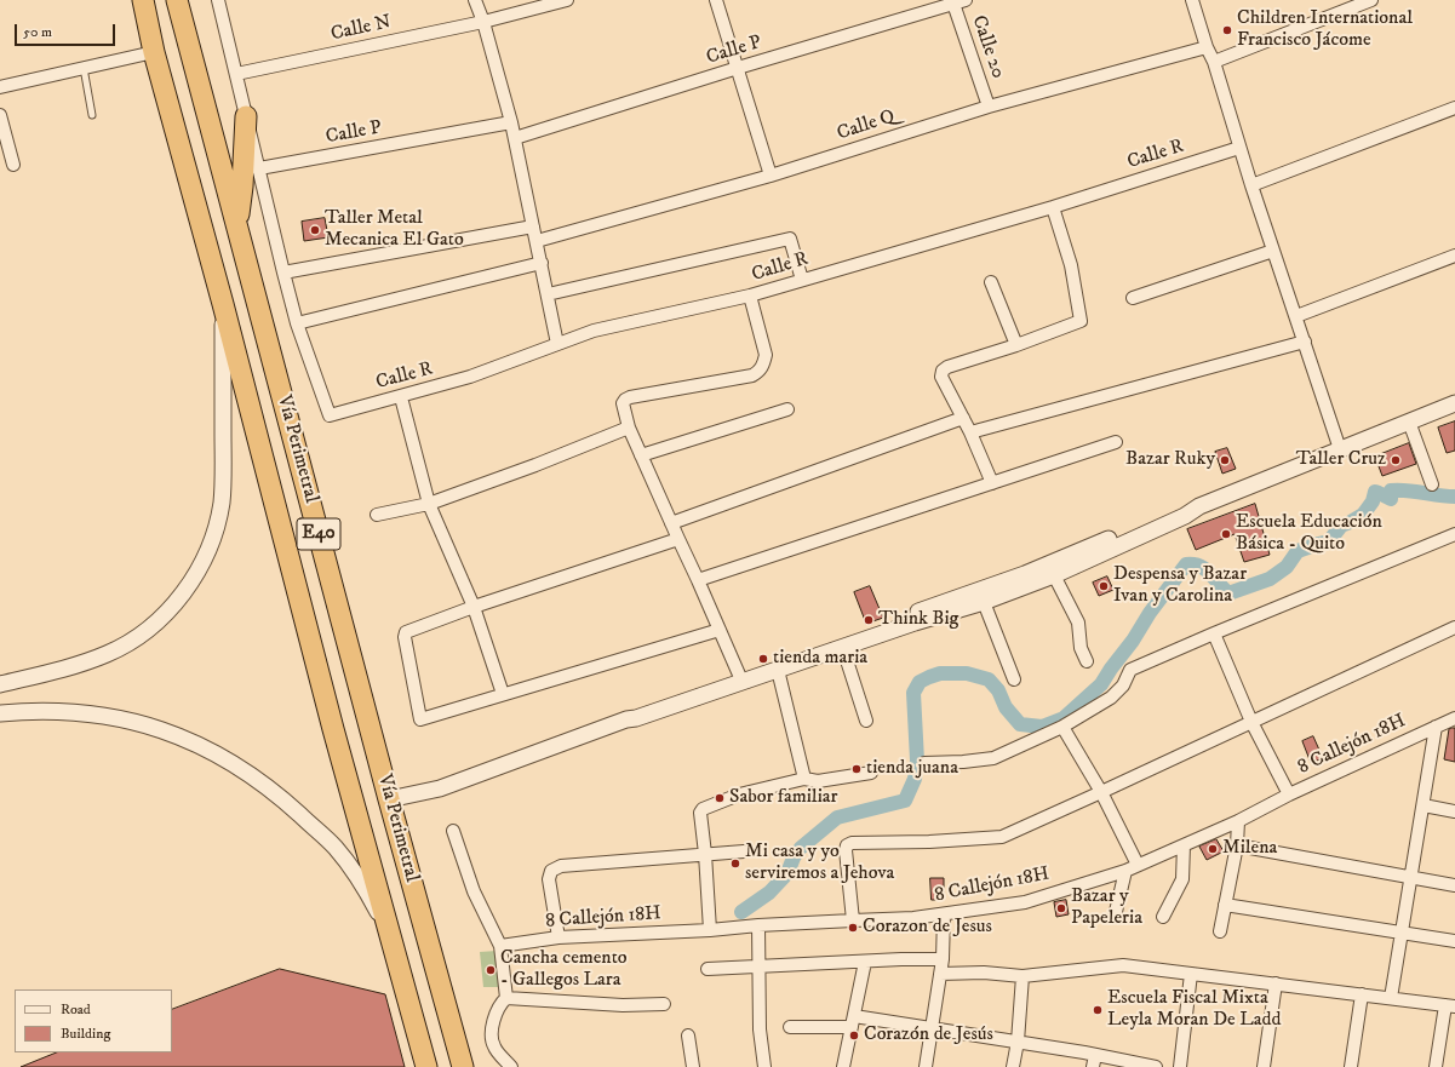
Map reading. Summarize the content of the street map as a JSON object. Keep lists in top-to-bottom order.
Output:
{
  "streets": {
    "highway": ["Vía Perimetral", "E40"],
    "street": [
      "Calle N",
      "Calle 20",
      "Calle P",
      "Calle Q",
      "Calle R",
      "8 Callejón 18H"
    ]
  },
  "crossings": [
    ["Calle 20", "Calle P"],
    ["Calle 20", "Calle Q"]
  ],
  "places": [
    "Children International Francisco Jácome",
    "Taller Metal Mecanica El Gato",
    "Bazar Ruky",
    "Taller Cruz",
    "Escuela Educación Básica - Quito",
    "Despensa y Bazar Ivan y Carolina",
    "Think Big",
    "tienda maria",
    "tienda juana",
    "Sabor familiar",
    "Milena",
    "Mi casa y yo serviremos a Jehova",
    "Bazar y Papeleria",
    "Corazon de Jesus",
    "Cancha cemento - Gallegos Lara",
    "Escuela Fiscal Mixta Leyla Moran De Ladd",
    "Corazón de Jesús"
  ],
  "legend": ["Road", "Building"],
  "scale_bar": "50 m"
}
